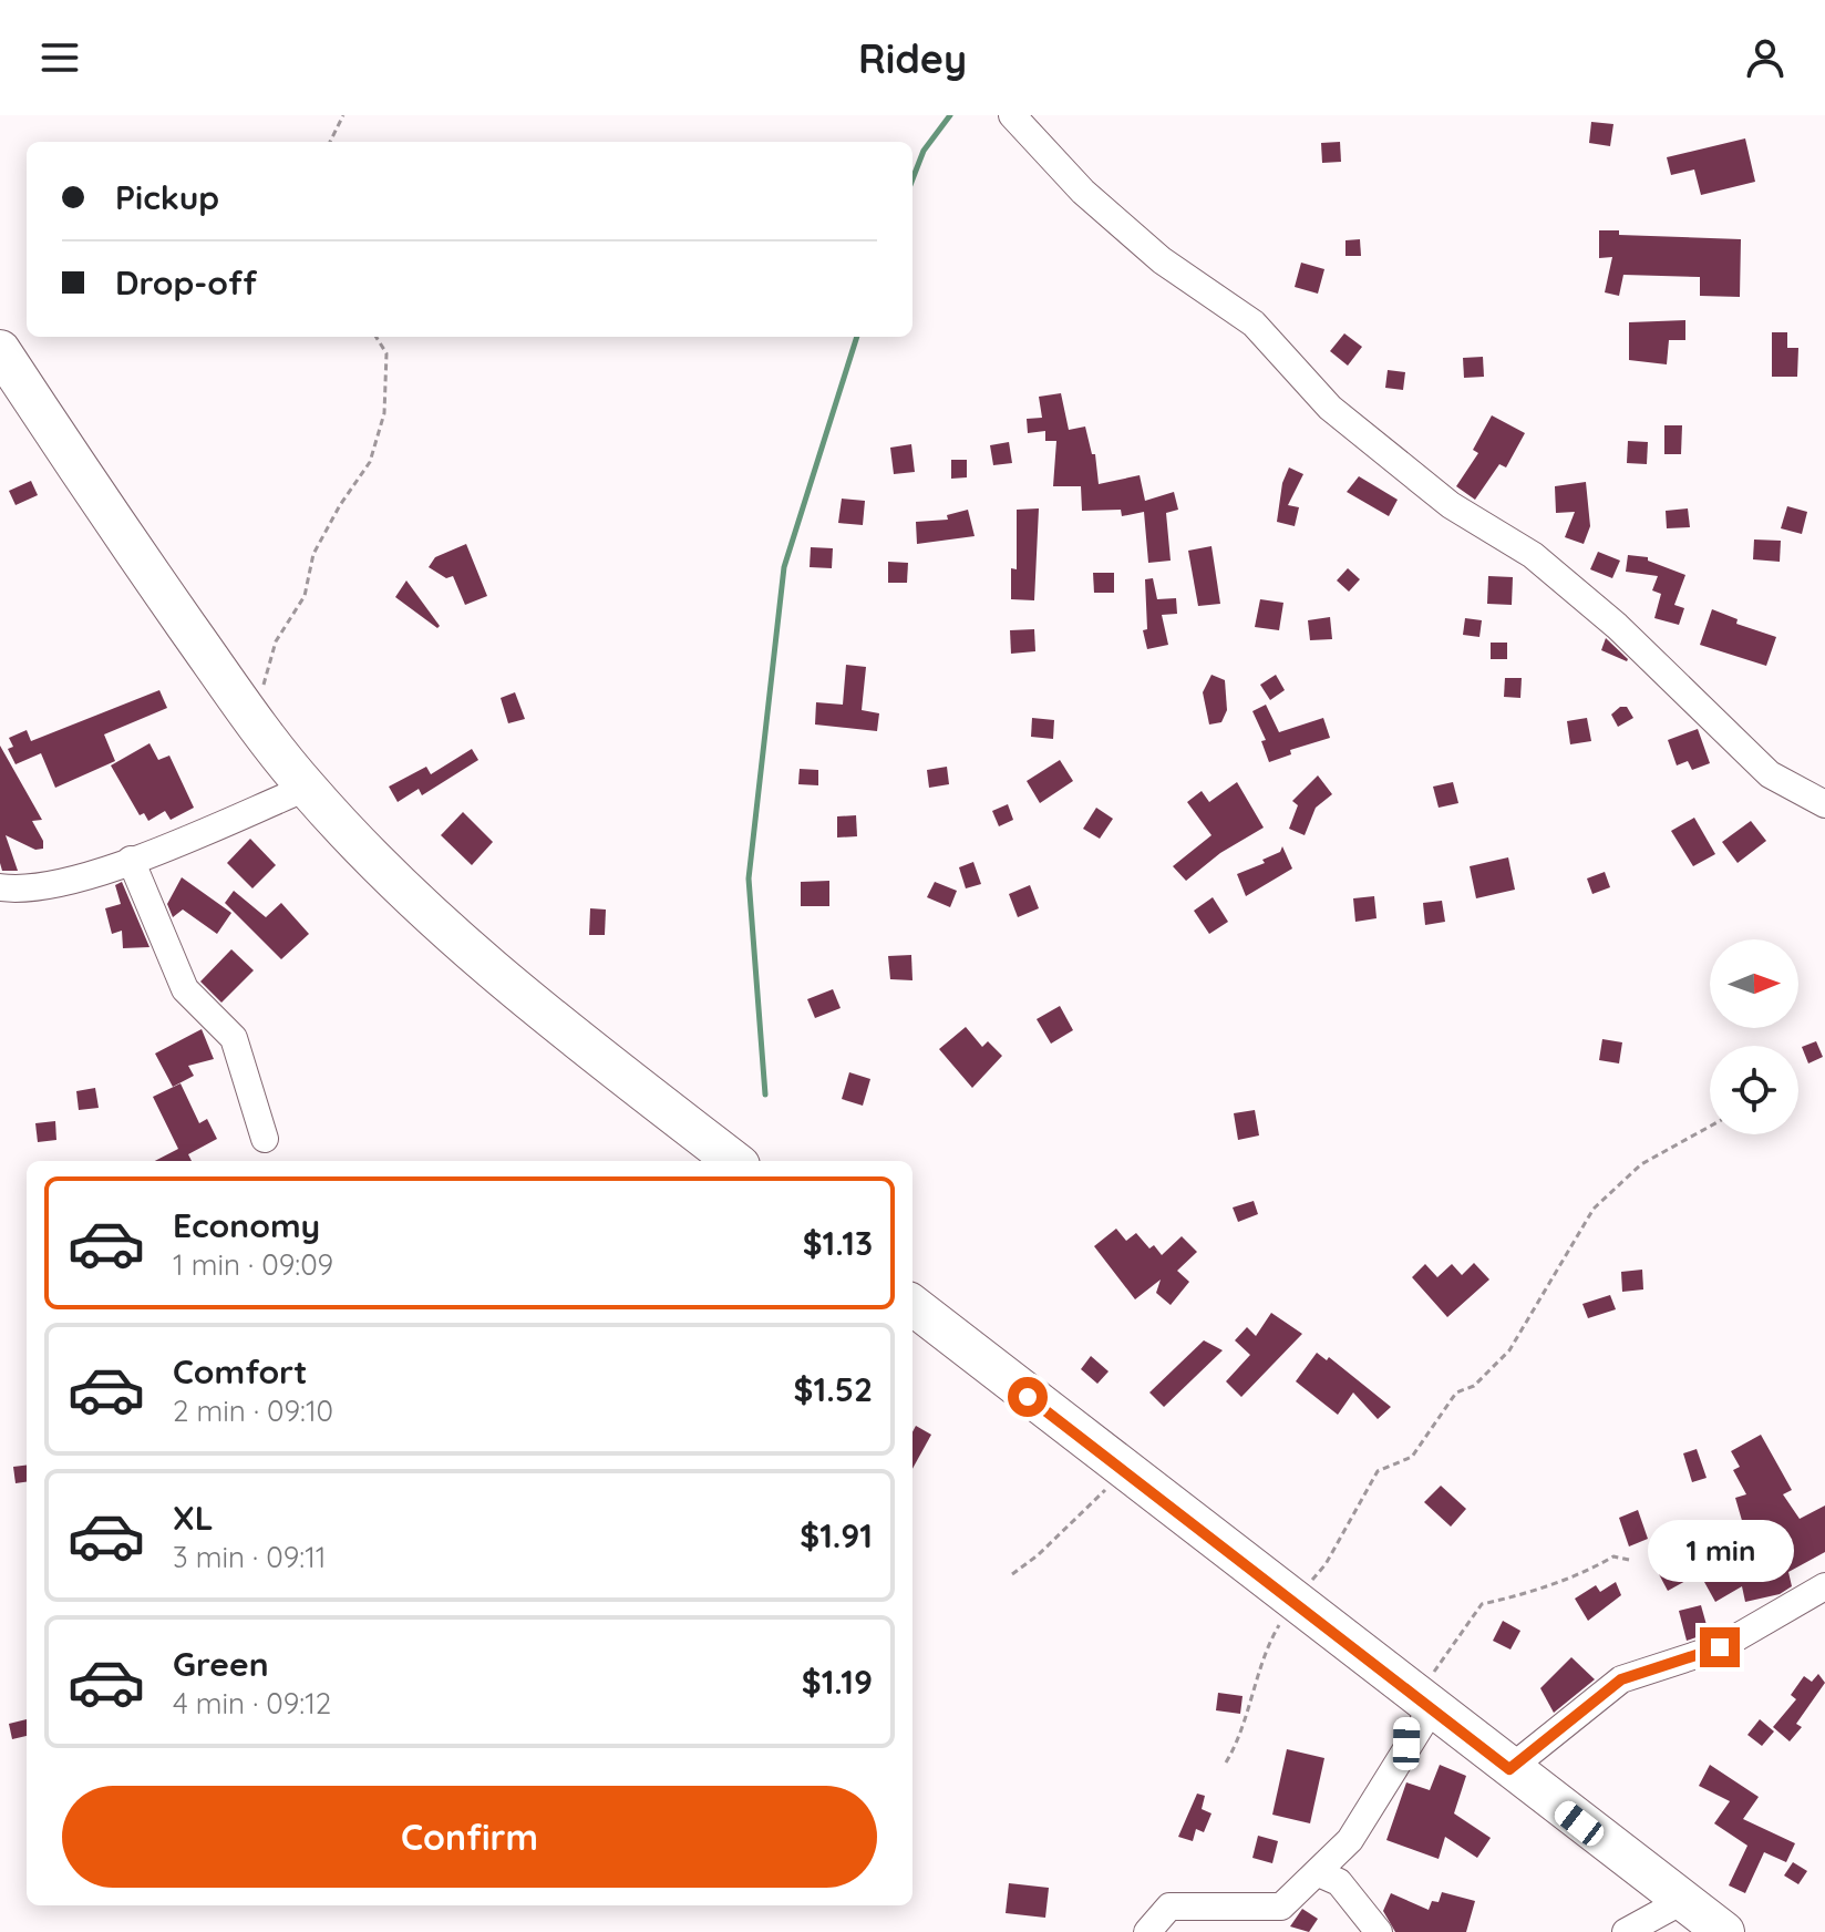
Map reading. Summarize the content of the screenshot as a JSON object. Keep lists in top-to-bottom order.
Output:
{
  "north": "right",
  "page": {
    "header": "Ridey",
    "banner": ["Pickup", "Drop-off"],
    "list": [
      {
        "name": "Economy",
        "note": "1 min · 09:09",
        "value": "$1.13"
      },
      {
        "name": "Comfort",
        "note": "2 min · 09:10",
        "value": "$1.52"
      },
      {
        "name": "XL",
        "note": "3 min · 09:11",
        "value": "$1.91"
      },
      {
        "name": "Green",
        "note": "4 min · 09:12",
        "value": "$1.19"
      }
    ],
    "bubble": "1 min",
    "buttons": "Confirm"
  }
}
